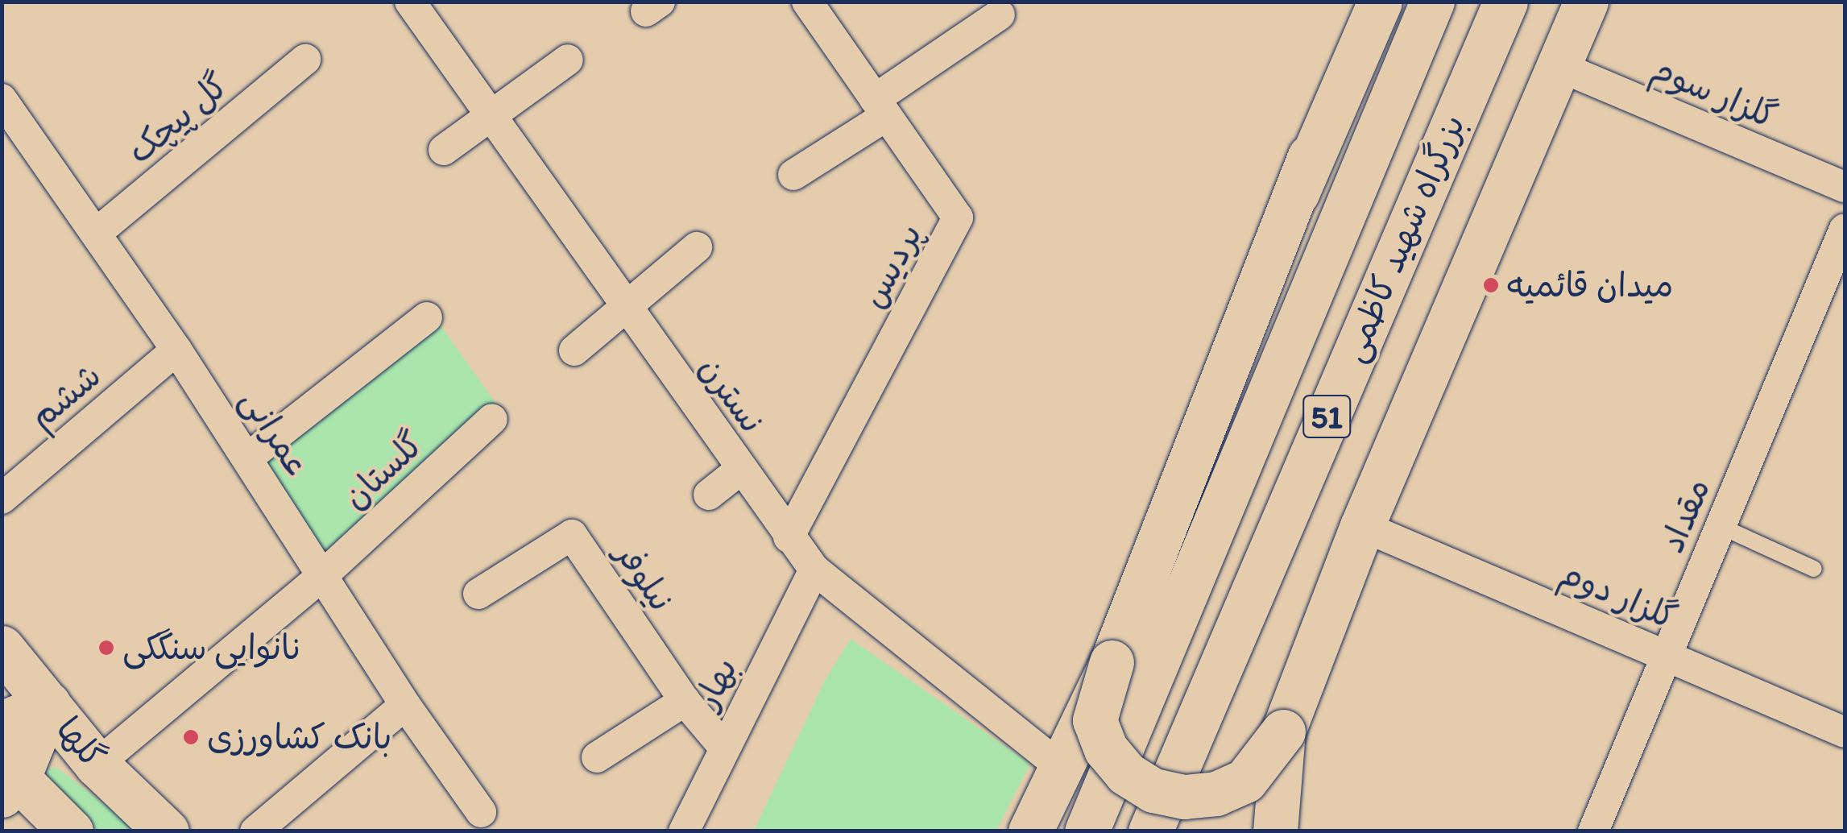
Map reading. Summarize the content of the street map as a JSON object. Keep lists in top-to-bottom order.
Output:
{
  "streets": {
    "main road": ["بزرگراه شهید کاظمی", "51", "گلها"],
    "street": [
      "گلزار سوم",
      "گل پیچک",
      "پردیس",
      "نسترن",
      "ششم",
      "عمرانی",
      "گلستان",
      "مقداد",
      "نیلوفر",
      "گلزار دوم",
      "بهار"
    ]
  },
  "crossings": [
    ["گل پیچک", "عمرانی"],
    ["پردیس", "نسترن"],
    ["نسترن", "بهار"],
    ["ششم", "عمرانی"],
    ["عمرانی", "گلستان"],
    ["گلستان", "گلها"],
    ["مقداد", "گلزار دوم"],
    ["نیلوفر", "بهار"]
  ],
  "places": ["میدان قائمیه", "نانوایی سنگکی", "بانک کشاورزی"]
}
